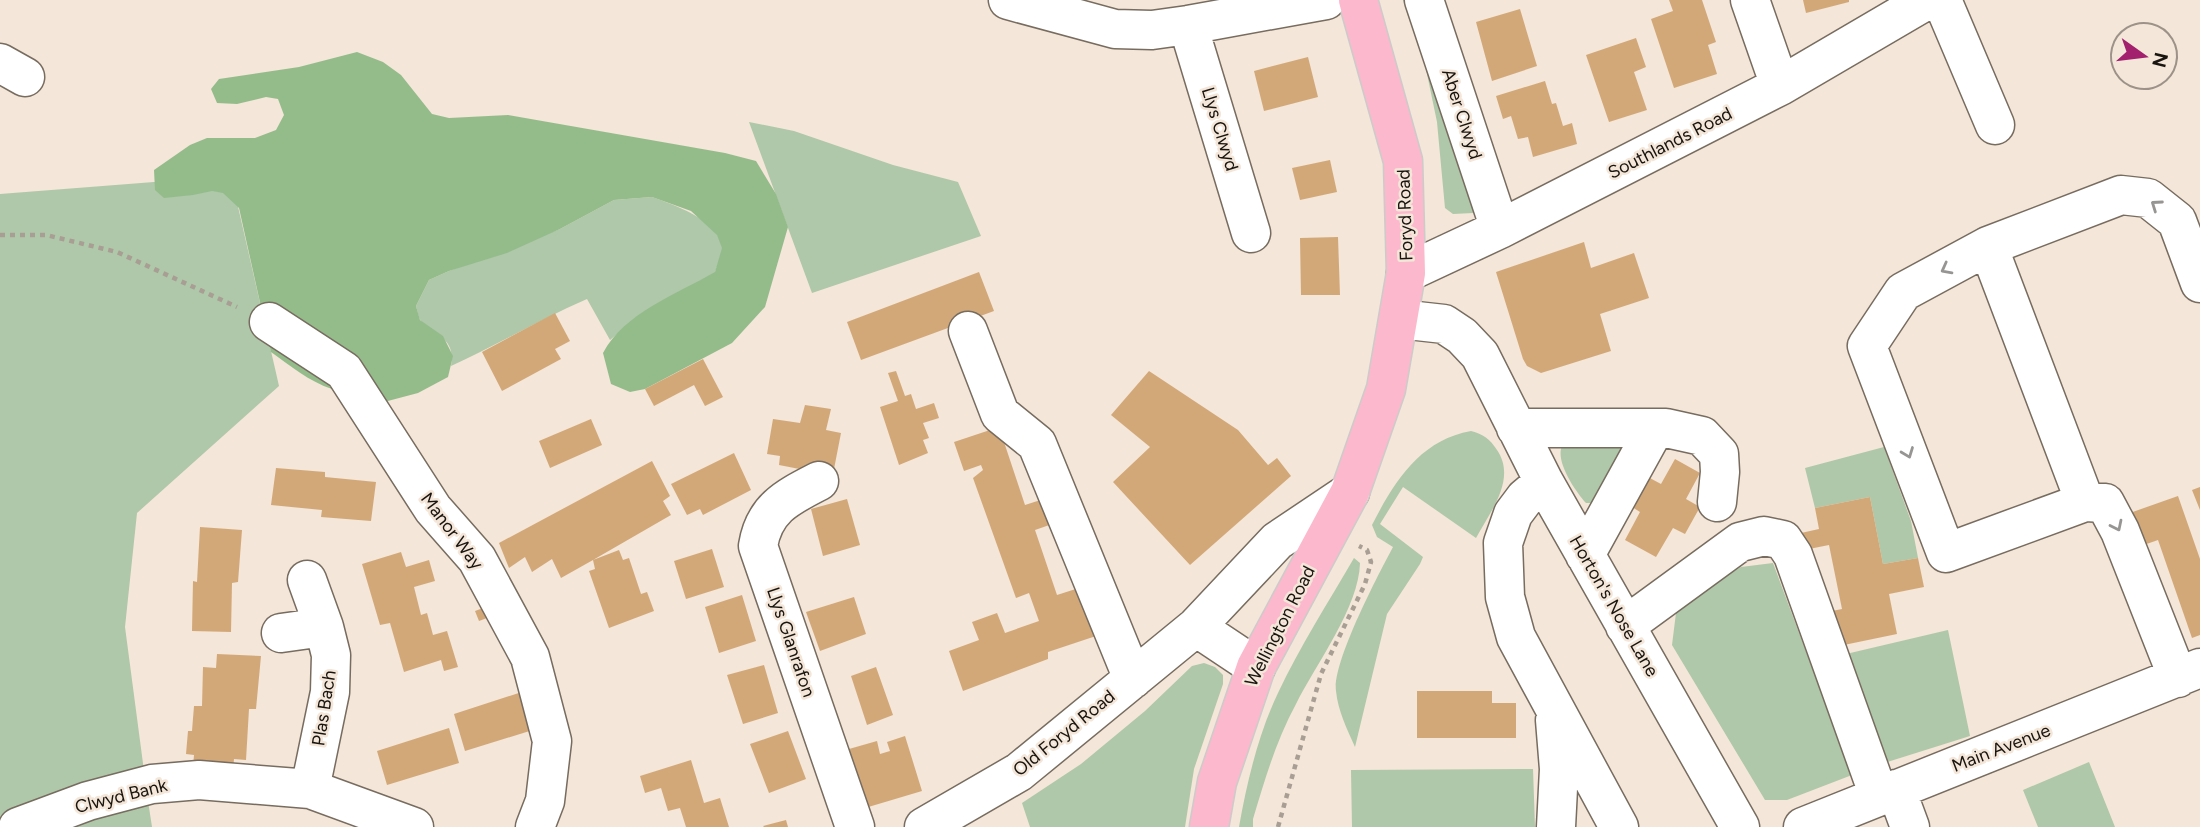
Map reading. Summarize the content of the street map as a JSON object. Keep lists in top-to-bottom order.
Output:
{
  "streets": {
    "main road": ["Foryd Road", "Wellington Road"],
    "street": [
      "Aber Clwyd",
      "Llys Clwyd",
      "Southlands Road",
      "Manor Way",
      "Horton's Nose Lane",
      "Llys Glanrafon",
      "Plas Bach",
      "Old Foryd Road",
      "Main Avenue",
      "Clwyd Bank"
    ]
  },
  "crossings": [
    ["Aber Clwyd", "Southlands Road"],
    ["Southlands Road", "Foryd Road"],
    ["Foryd Road", "Horton's Nose Lane"],
    ["Foryd Road", "Wellington Road"],
    ["Wellington Road", "Old Foryd Road"],
    ["Plas Bach", "Clwyd Bank"]
  ],
  "north": "right"
}
